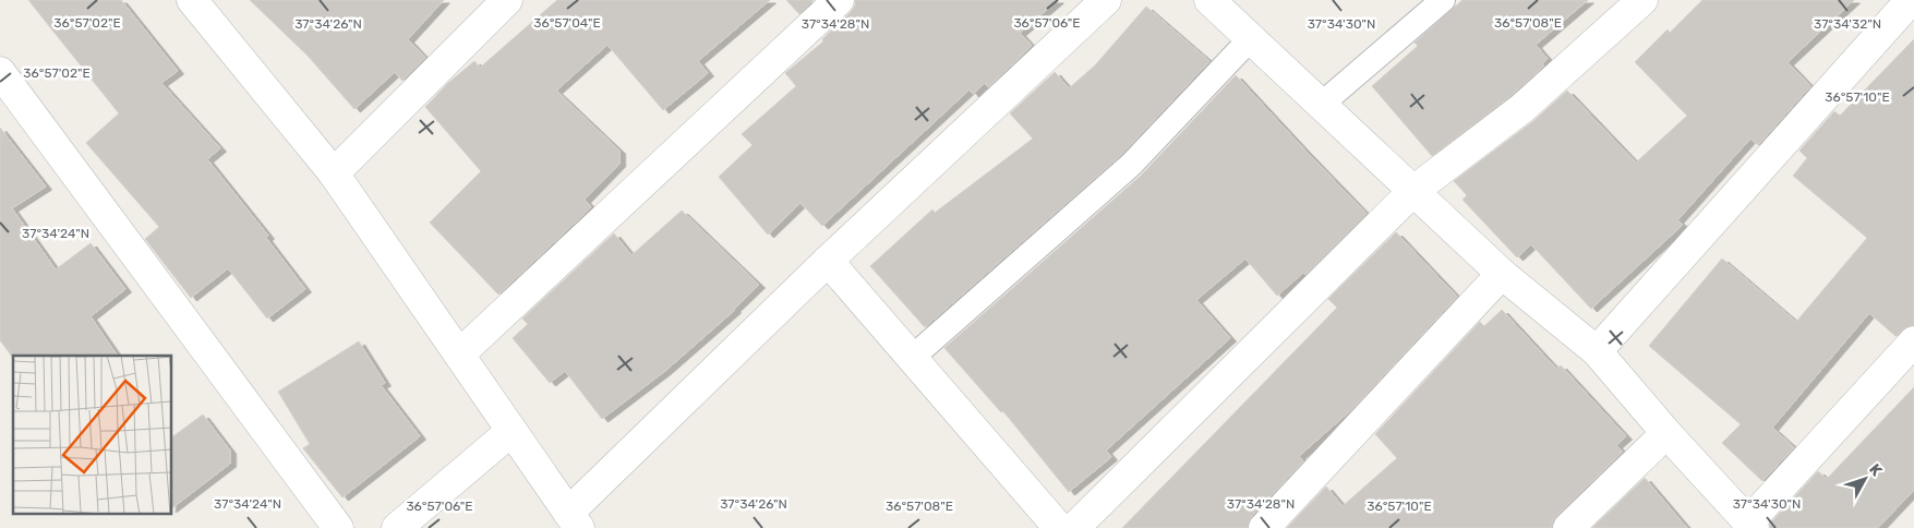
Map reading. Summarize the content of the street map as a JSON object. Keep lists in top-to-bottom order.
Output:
{
  "north": "top right",
  "coordinates": [
    "36°57'02\"E",
    "36°57'04\"E",
    "36°57'06\"E",
    "36°57'08\"E",
    "37°34'26\"N",
    "37°34'28\"N",
    "37°34'30\"N",
    "37°34'32\"N",
    "36°57'10\"E",
    "37°34'24\"N"
  ]
}
